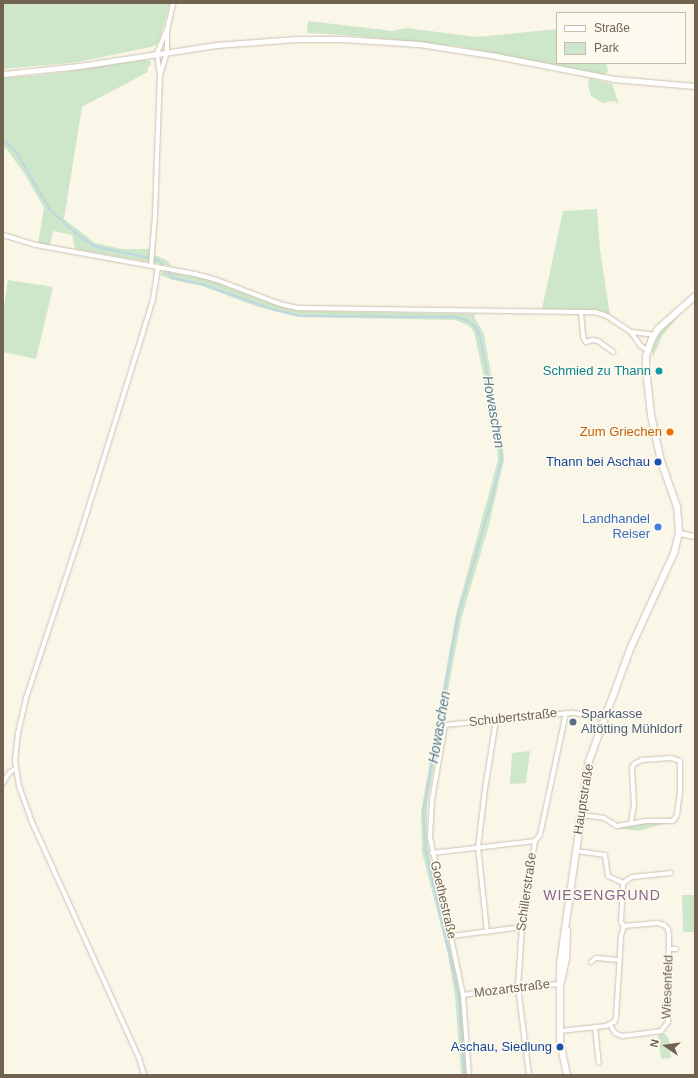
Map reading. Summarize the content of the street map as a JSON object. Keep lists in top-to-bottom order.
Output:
{
  "streets": {
    "main road": ["Hauptstraße"],
    "street": [
      "Schubertstraße",
      "Schillerstraße",
      "Goethestraße",
      "Wiesenfeld",
      "Mozartstraße"
    ]
  },
  "crossings": [
    ["Schubertstraße", "Hauptstraße"],
    ["Schubertstraße", "Schillerstraße"],
    ["Schubertstraße", "Goethestraße"],
    ["Hauptstraße", "Mozartstraße"],
    ["Schillerstraße", "Mozartstraße"],
    ["Goethestraße", "Mozartstraße"]
  ],
  "districts": ["WIESENGRUND"],
  "water": ["Howaschen"],
  "places": [
    "Schmied zu Thann",
    "Zum Griechen",
    "Thann bei Aschau",
    "Landhandel Reiser",
    "Sparkasse Altötting Mühldorf",
    "Aschau, Siedlung"
  ],
  "legend": ["Straße", "Park"],
  "north": "left"
}
